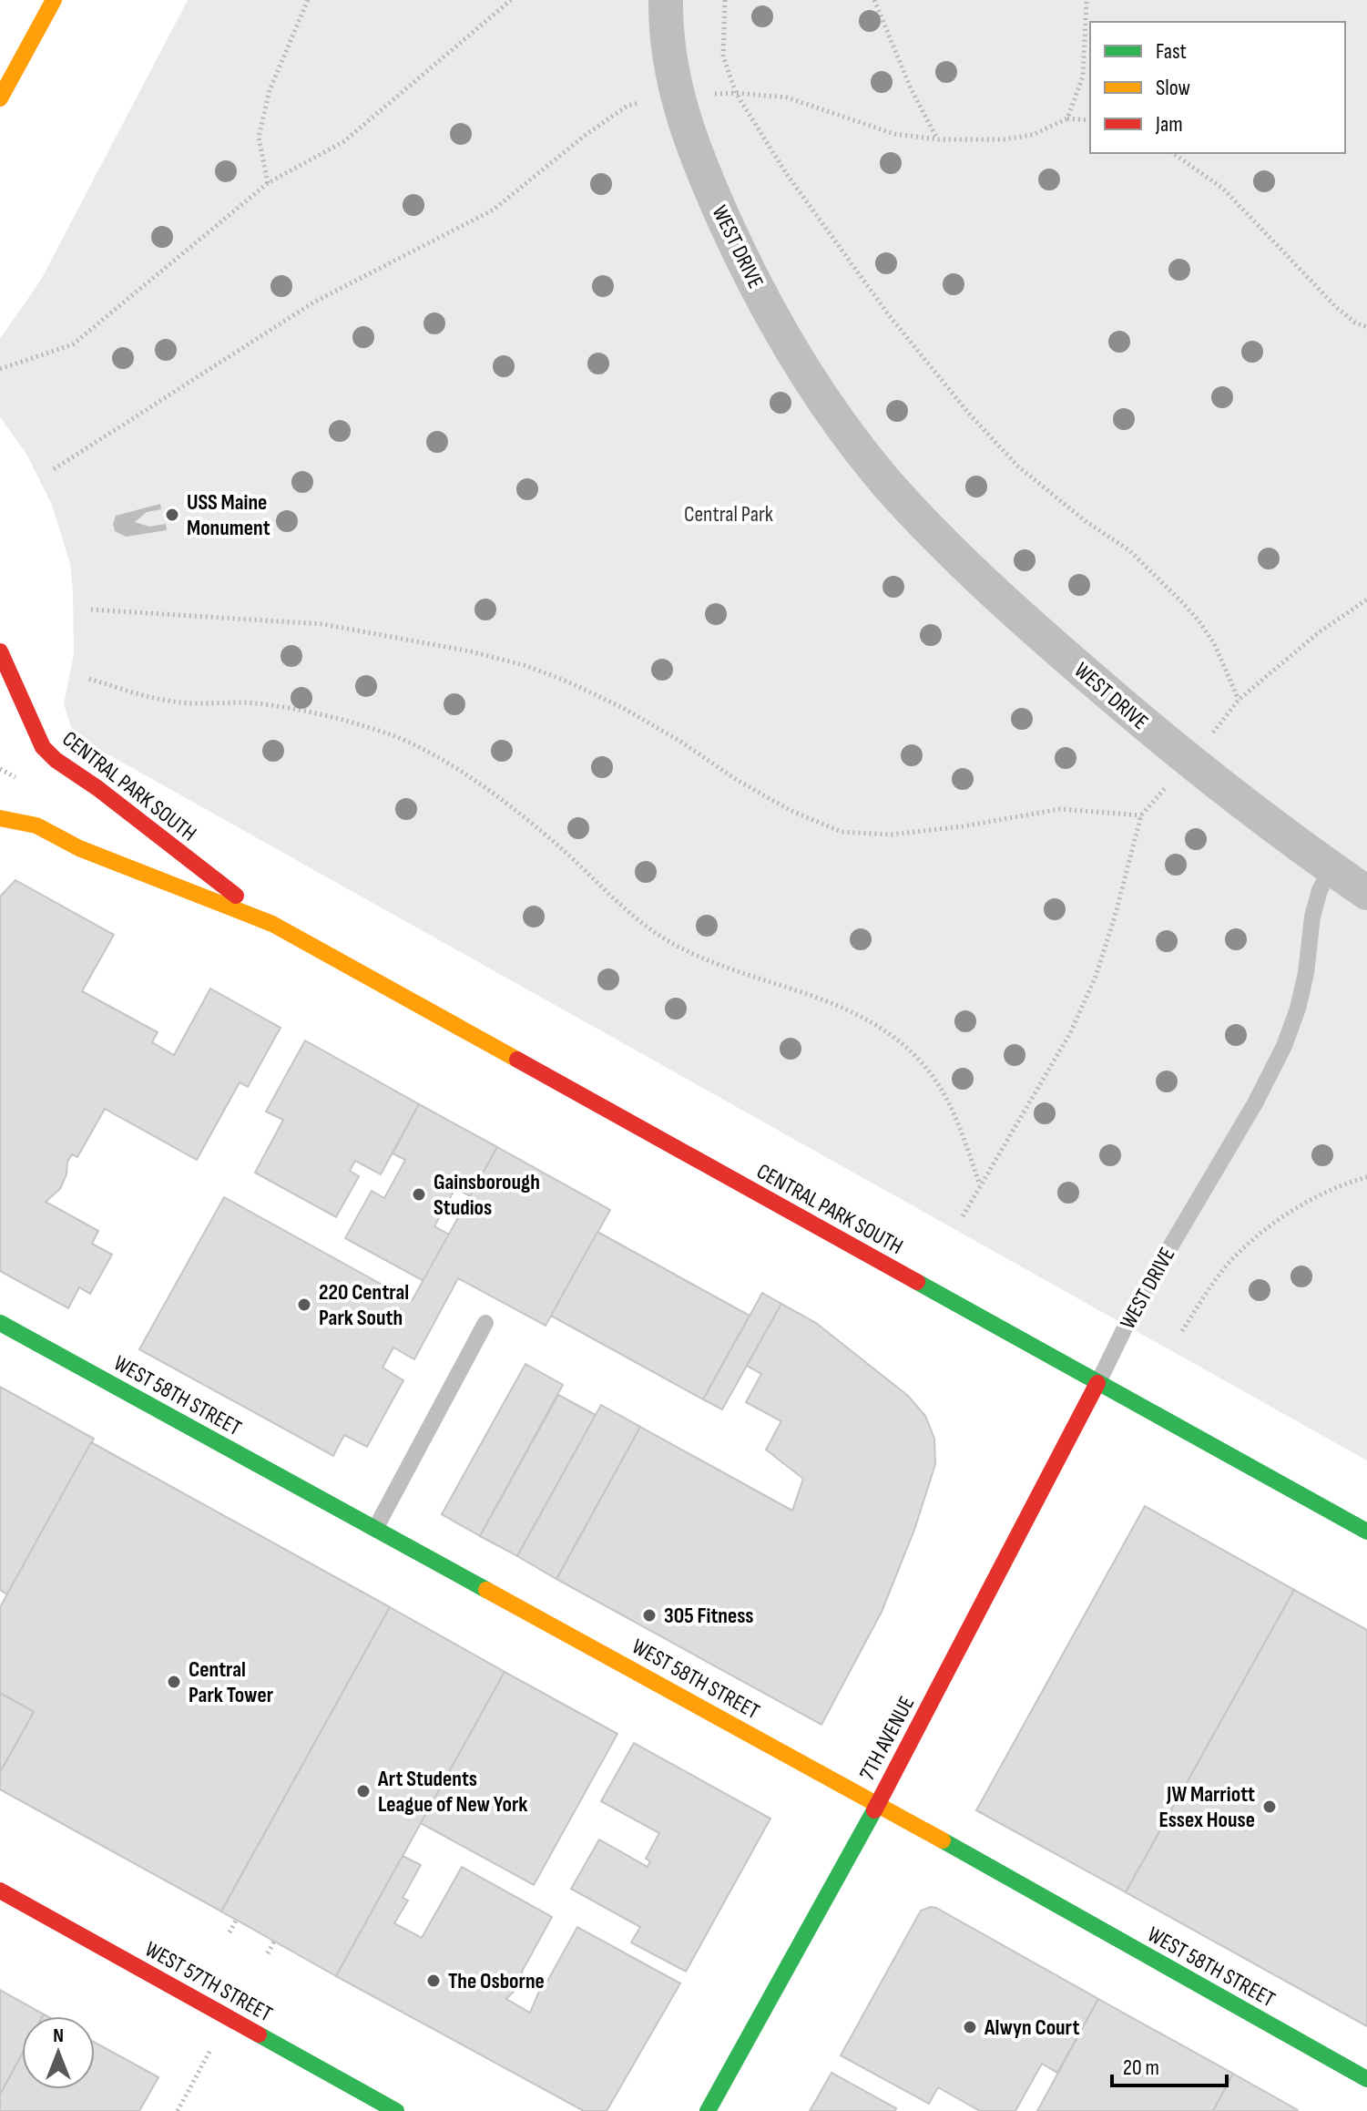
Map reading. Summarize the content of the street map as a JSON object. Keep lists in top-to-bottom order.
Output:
{
  "streets": {
    "main road": [
      "CENTRAL PARK SOUTH",
      "WEST 58TH STREET",
      "7TH AVENUE",
      "WEST 57TH STREET"
    ],
    "street": ["WEST DRIVE"]
  },
  "crossings": [
    ["WEST DRIVE", "CENTRAL PARK SOUTH"],
    ["WEST DRIVE", "7TH AVENUE"],
    ["CENTRAL PARK SOUTH", "7TH AVENUE"],
    ["WEST 58TH STREET", "7TH AVENUE"]
  ],
  "parks": ["Central Park"],
  "places": [
    "USS Maine Monument",
    "Gainsborough Studios",
    "220 Central Park South",
    "305 Fitness",
    "Central Park Tower",
    "Art Students League of New York",
    "JW Marriott Essex House",
    "The Osborne",
    "Alwyn Court"
  ],
  "legend": ["Fast", "Slow", "Jam"],
  "scale_bar": "20 m",
  "north": "top"
}
